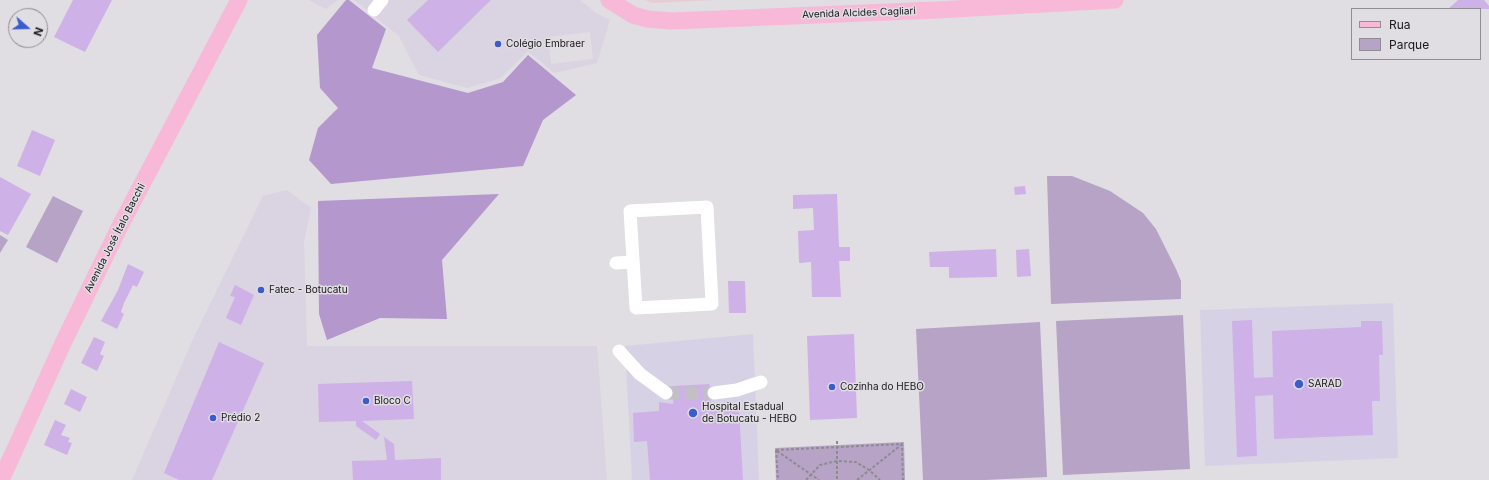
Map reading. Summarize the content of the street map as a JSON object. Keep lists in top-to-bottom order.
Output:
{
  "streets": {
    "main road": ["Avenida Alcides Cagliari", "Avenida José Ítalo Bacchi"]
  },
  "places": [
    "Colégio Embraer",
    "Fatec - Botucatu",
    "SARAD",
    "Cozinha do HEBO",
    "Bloco C",
    "Hospital Estadual de Botucatu - HEBO",
    "Prédio 2"
  ],
  "legend": ["Rua", "Parque"],
  "north": "right"
}
